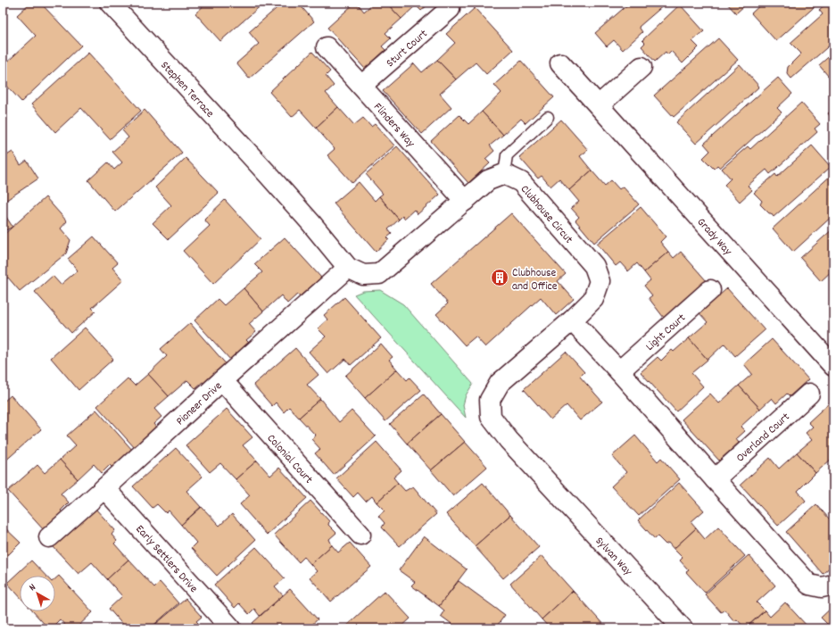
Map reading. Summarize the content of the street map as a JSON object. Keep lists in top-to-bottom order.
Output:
{
  "streets": {
    "street": [
      "Sturt Court",
      "Stephen Terrace",
      "Flinders Way",
      "Clubhouse Circut",
      "Grady Way",
      "Light Court",
      "Pioneer Drive",
      "Overland Court",
      "Colonial Court",
      "Sylvan Way",
      "Early Settlers Drive"
    ]
  },
  "crossings": [
    ["Sturt Court", "Flinders Way"],
    ["Stephen Terrace", "Pioneer Drive"],
    ["Clubhouse Circut", "Sylvan Way"],
    ["Pioneer Drive", "Colonial Court"],
    ["Pioneer Drive", "Early Settlers Drive"]
  ],
  "places": {
    "building": ["Clubhouse and Office"]
  },
  "north": "top left"
}
